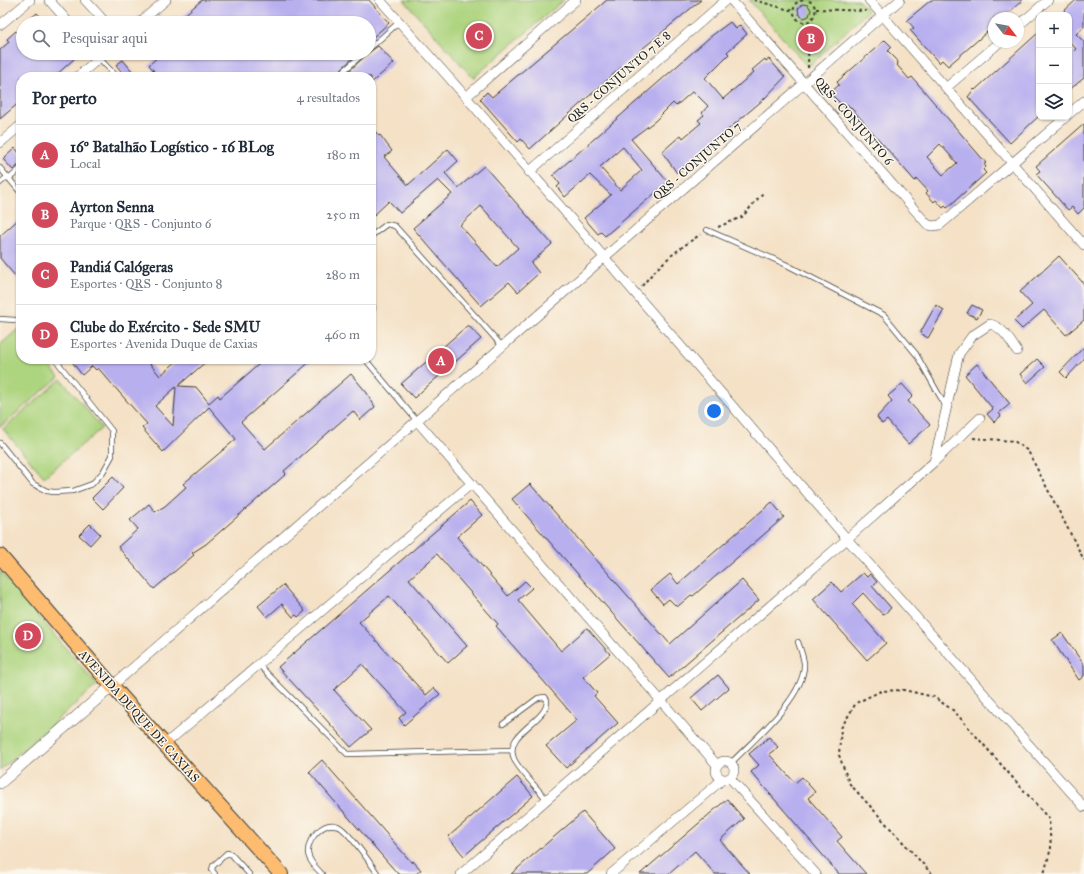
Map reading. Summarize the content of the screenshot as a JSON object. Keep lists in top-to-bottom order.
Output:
{
  "streets": {
    "main road": ["AVENIDA DUQUE DE CAXIAS"],
    "street": ["QRS - CONJUNTO 7 E 8", "QRS - CONJUNTO 6", "QRS - CONJUNTO 7"]
  },
  "crossings": [
    ["QRS - CONJUNTO 6", "QRS - CONJUNTO 7"],
    ["QRS - CONJUNTO 7", "AVENIDA DUQUE DE CAXIAS"]
  ],
  "north": "bottom right",
  "page": {
    "map_buttons": ["+", "−"],
    "search": "Pesquisar aqui",
    "pins": [
      "C",
      "B",
      "A",
      "D"
    ],
    "heading": ["Por perto", "4 resultados"],
    "list": [
      {
        "mark": "A",
        "name": "16º Batalhão Logístico - 16 BLog",
        "note": "Local",
        "value": "180 m"
      },
      {
        "mark": "B",
        "name": "Ayrton Senna",
        "note": "Parque · QRS - Conjunto 6",
        "value": "250 m"
      },
      {
        "mark": "C",
        "name": "Pandiá Calógeras",
        "note": "Esportes · QRS - Conjunto 8",
        "value": "280 m"
      },
      {
        "mark": "D",
        "name": "Clube do Exército - Sede SMU",
        "note": "Esportes · Avenida Duque de Caxias",
        "value": "460 m"
      }
    ]
  }
}
